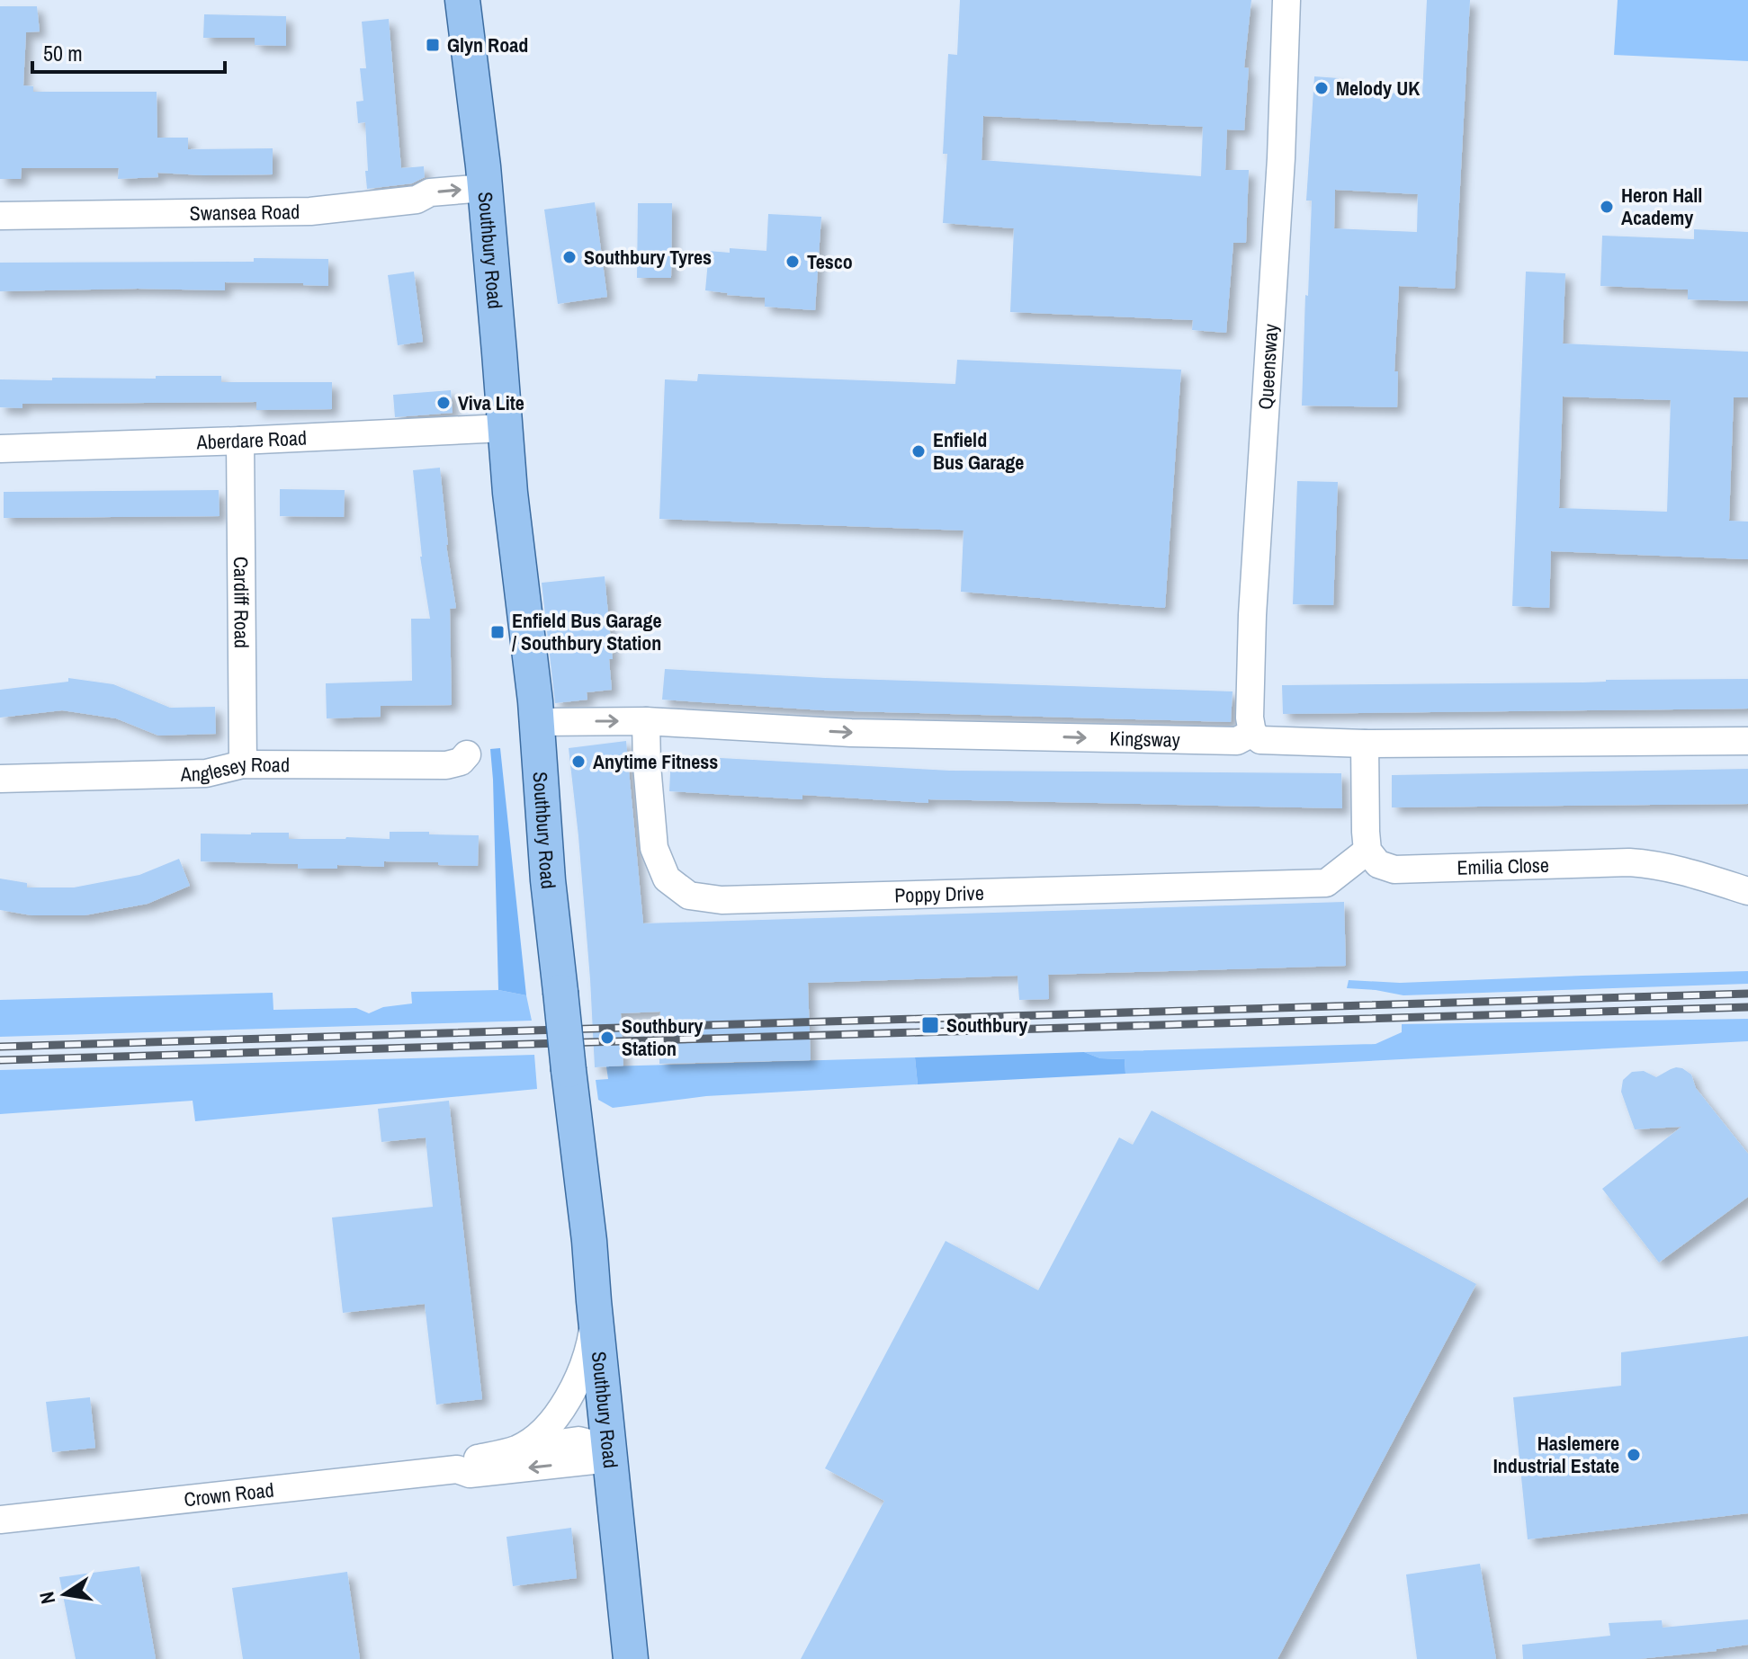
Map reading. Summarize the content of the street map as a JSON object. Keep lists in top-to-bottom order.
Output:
{
  "streets": {
    "main road": ["Southbury Road"],
    "street": [
      "Swansea Road",
      "Queensway",
      "Aberdare Road",
      "Cardiff Road",
      "Kingsway",
      "Anglesey Road",
      "Emilia Close",
      "Poppy Drive",
      "Crown Road"
    ]
  },
  "crossings": [
    ["Swansea Road", "Southbury Road"],
    ["Southbury Road", "Aberdare Road"],
    ["Southbury Road", "Kingsway"],
    ["Southbury Road", "Crown Road"],
    ["Queensway", "Kingsway"],
    ["Aberdare Road", "Cardiff Road"],
    ["Cardiff Road", "Anglesey Road"],
    ["Kingsway", "Poppy Drive"],
    ["Emilia Close", "Poppy Drive"]
  ],
  "one_way": ["Swansea Road", "Kingsway"],
  "places": {
    "transit": ["Glyn Road", "Enfield Bus Garage / Southbury Station", "Southbury"],
    "other": [
      "Melody UK",
      "Heron Hall Academy",
      "Southbury Tyres",
      "Tesco",
      "Viva Lite",
      "Enfield Bus Garage",
      "Anytime Fitness",
      "Southbury Station",
      "Haslemere Industrial Estate"
    ]
  },
  "scale_bar": "50 m",
  "north": "left"
}
